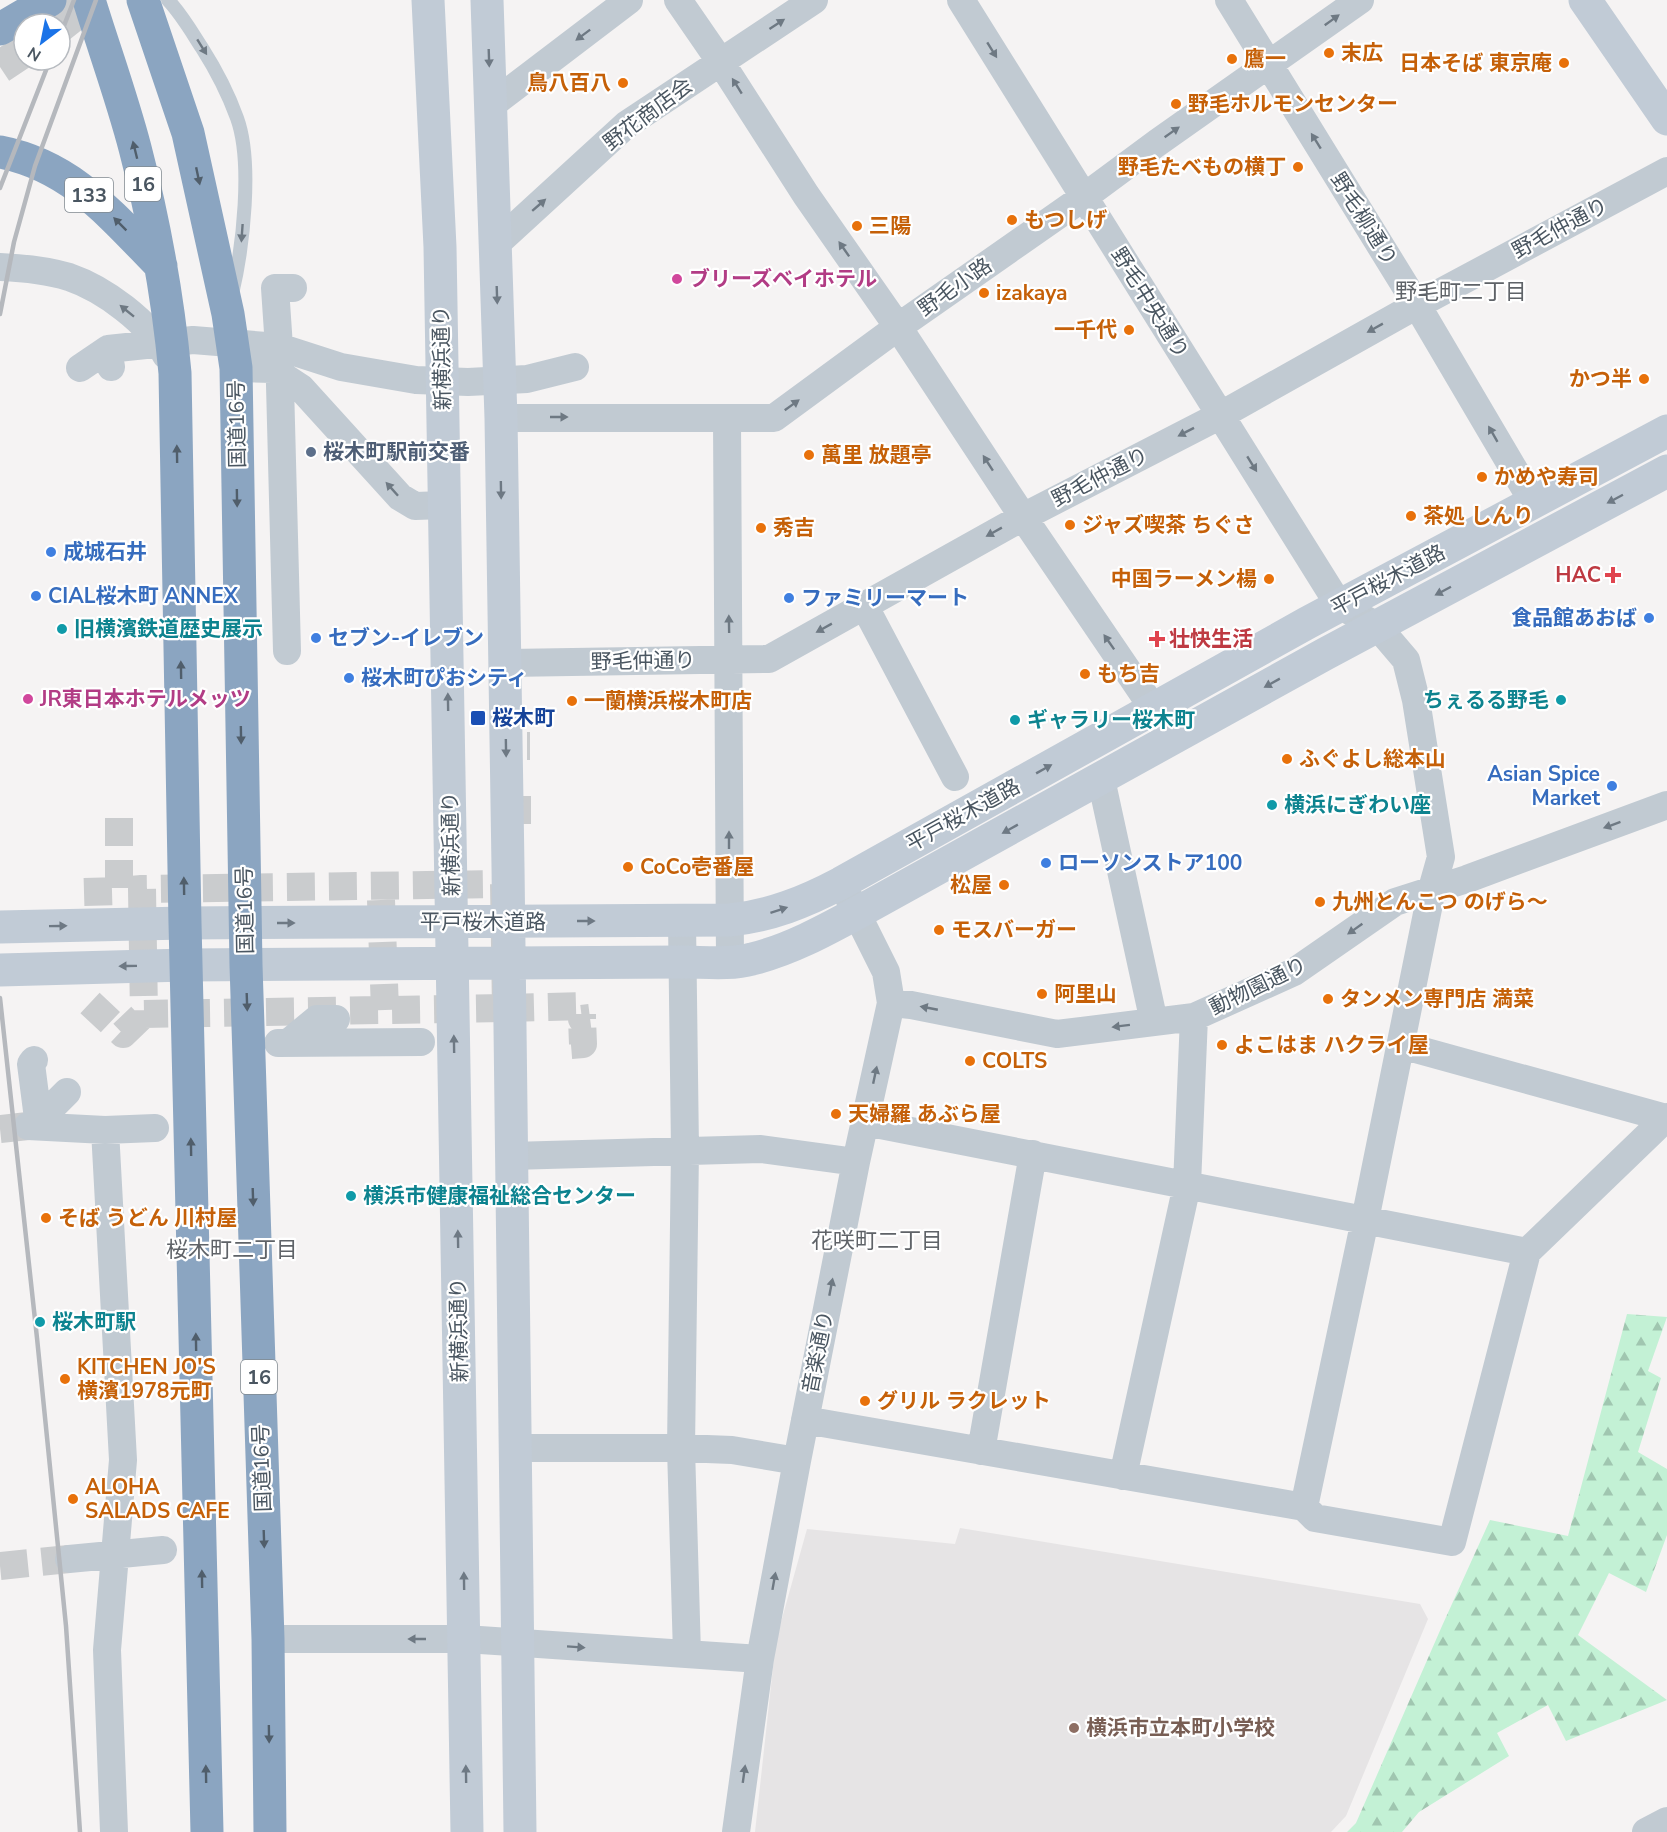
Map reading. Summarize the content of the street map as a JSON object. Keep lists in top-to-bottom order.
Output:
{
  "streets": {
    "highway": ["16", "133", "国道16号"],
    "street": [
      "野花商店会",
      "野毛柳通り",
      "野毛仲通り",
      "野毛小路",
      "野毛中央通り",
      "新横浜通り",
      "平戸桜木道路",
      "動物園通り",
      "音楽通り"
    ]
  },
  "crossings": [
    ["16", "133"],
    ["16", "平戸桜木道路"],
    ["野毛柳通り", "野毛仲通り"],
    ["野毛柳通り", "野毛小路"],
    ["野毛柳通り", "平戸桜木道路"],
    ["野毛仲通り", "野毛中央通り"],
    ["野毛小路", "野毛中央通り"],
    ["野毛中央通り", "平戸桜木道路"],
    ["新横浜通り", "平戸桜木道路"],
    ["国道16号", "平戸桜木道路"],
    ["平戸桜木道路", "音楽通り"],
    ["動物園通り", "音楽通り"]
  ],
  "one_way": ["野毛柳通り", "野毛仲通り", "野毛小路"],
  "districts": ["野毛町二丁目", "花咲町二丁目", "桜木町二丁目"],
  "places": {
    "other": [
      "末広",
      "鷹一",
      "日本そば 東京庵",
      "鳥八百八",
      "野毛ホルモンセンター",
      "野毛たべもの横丁",
      "もつしげ",
      "三陽",
      "ブリーズベイホテル",
      "izakaya",
      "一千代",
      "かつ半",
      "桜木町駅前交番",
      "萬里 放題亭",
      "かめや寿司",
      "茶処 しんり",
      "ジャズ喫茶 ちぐさ",
      "秀吉",
      "成城石井",
      "中国ラーメン楊",
      "CIAL桜木町 ANNEX",
      "ファミリーマート",
      "食品館あおば",
      "旧横濱鉄道歴史展示",
      "セブン-イレブン",
      "もち吉",
      "桜木町ぴおシティ",
      "JR東日本ホテルメッツ",
      "ちぇるる野毛",
      "一蘭横浜桜木町店",
      "ギャラリー桜木町",
      "ふぐよし総本山",
      "Asian Spice Market",
      "横浜にぎわい座",
      "ローソンストア100",
      "CoCo壱番屋",
      "松屋",
      "九州とんこつ のげら〜",
      "モスバーガー",
      "阿里山",
      "タンメン専門店 満菜",
      "よこはま ハクライ屋",
      "COLTS",
      "天婦羅 あぶら屋",
      "横浜市健康福祉総合センター",
      "そば うどん 川村屋",
      "桜木町駅",
      "KITCHEN JO'S 横濱1978元町",
      "グリル ラクレット",
      "ALOHA SALADS CAFE",
      "横浜市立本町小学校"
    ],
    "health": ["HAC", "壮快生活"],
    "transit": ["桜木町"]
  },
  "north": "bottom left"
}
